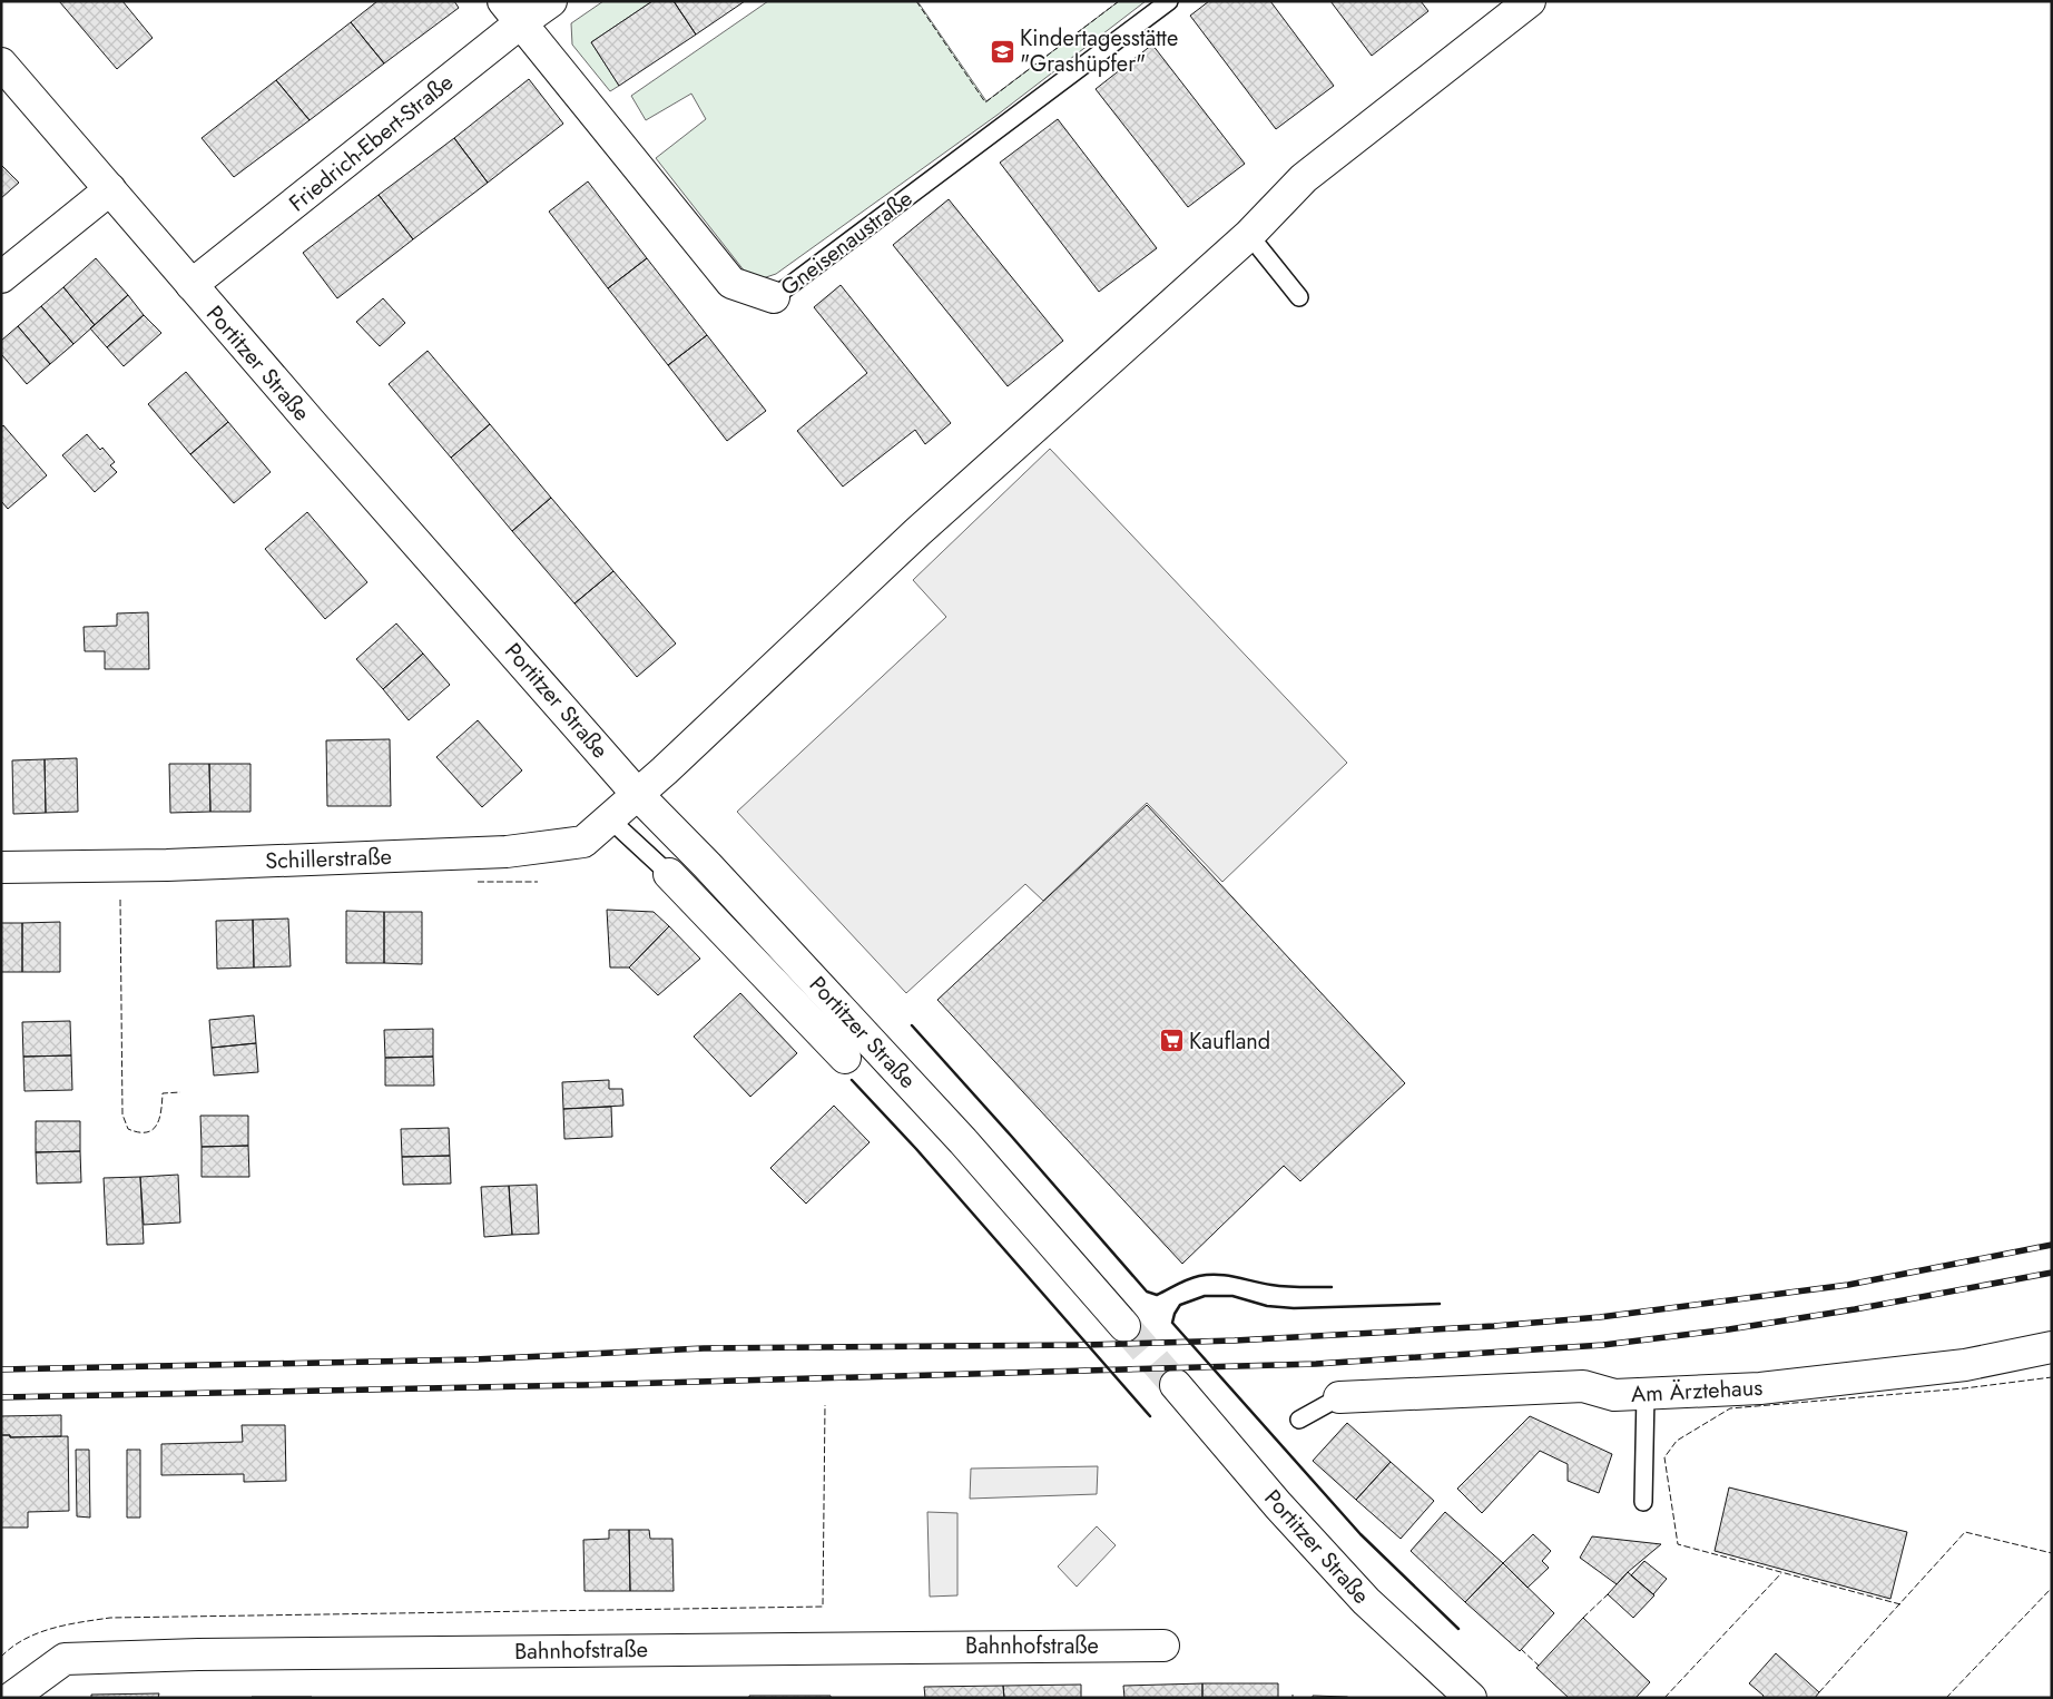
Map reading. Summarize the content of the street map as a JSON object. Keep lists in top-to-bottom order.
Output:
{
  "streets": {
    "street": [
      "Friedrich-Ebert-Straße",
      "Gneisenaustraße",
      "Portitzer Straße",
      "Schillerstraße",
      "Am Ärztehaus",
      "Bahnhofstraße"
    ]
  },
  "crossings": [
    ["Friedrich-Ebert-Straße", "Gneisenaustraße"],
    ["Friedrich-Ebert-Straße", "Portitzer Straße"],
    ["Portitzer Straße", "Schillerstraße"]
  ],
  "places": {
    "school or university": ["Kindertagesstätte \"Grashüpfer\""],
    "supermarket": ["Kaufland"]
  }
}
